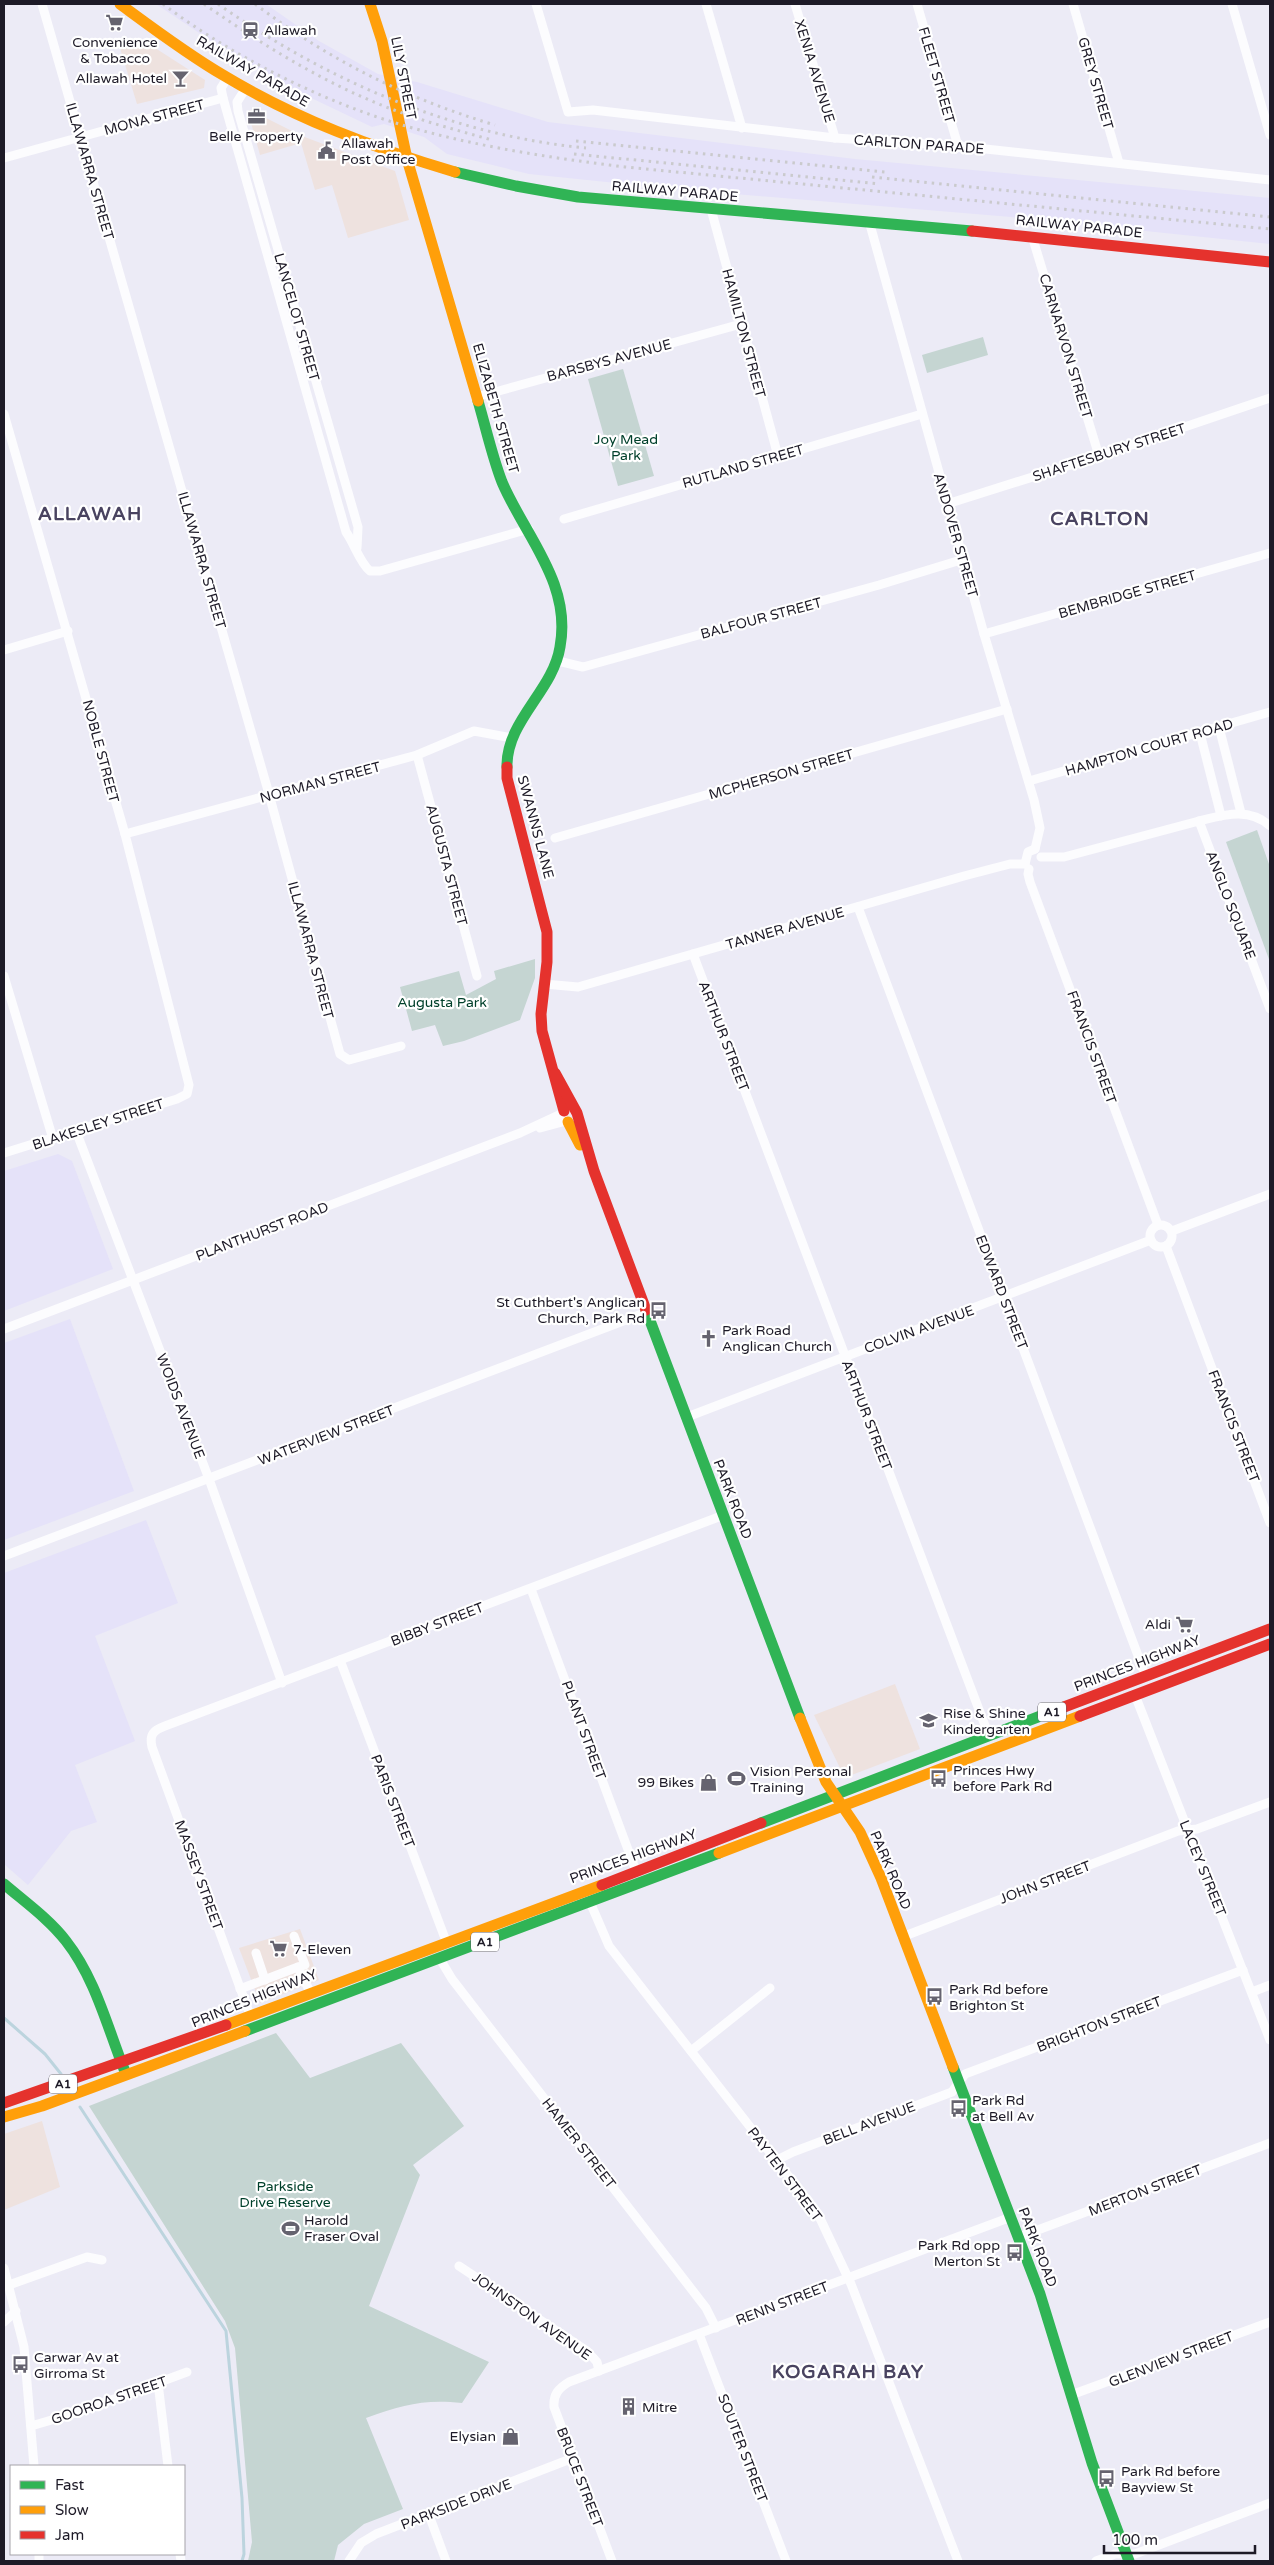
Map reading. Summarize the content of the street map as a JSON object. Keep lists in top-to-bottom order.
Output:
{
  "streets": {
    "main road": [
      "RAILWAY PARADE",
      "LILY STREET",
      "ELIZABETH STREET",
      "SWANNS LANE",
      "PARK ROAD",
      "PRINCES HIGHWAY",
      "A1"
    ],
    "street": [
      "XENIA AVENUE",
      "FLEET STREET",
      "GREY STREET",
      "MONA STREET",
      "CARLTON PARADE",
      "ILLAWARRA STREET",
      "LANCELOT STREET",
      "HAMILTON STREET",
      "CARNARVON STREET",
      "BARSBYS AVENUE",
      "SHAFTESBURY STREET",
      "RUTLAND STREET",
      "ANDOVER STREET",
      "BEMBRIDGE STREET",
      "BALFOUR STREET",
      "HAMPTON COURT ROAD",
      "NOBLE STREET",
      "MCPHERSON STREET",
      "NORMAN STREET",
      "AUGUSTA STREET",
      "ANGLO SQUARE",
      "TANNER AVENUE",
      "ARTHUR STREET",
      "FRANCIS STREET",
      "BLAKESLEY STREET",
      "PLANTHURST ROAD",
      "EDWARD STREET",
      "COLVIN AVENUE",
      "WOIDS AVENUE",
      "WATERVIEW STREET",
      "BIBBY STREET",
      "PLANT STREET",
      "PARIS STREET",
      "LACEY STREET",
      "MASSEY STREET",
      "JOHN STREET",
      "BRIGHTON STREET",
      "BELL AVENUE",
      "HAMER STREET",
      "PAYTEN STREET",
      "MERTON STREET",
      "RENN STREET",
      "JOHNSTON AVENUE",
      "GLENVIEW STREET",
      "GOOROA STREET",
      "SOUTER STREET",
      "BRUCE STREET",
      "PARKSIDE DRIVE"
    ]
  },
  "crossings": [
    ["RAILWAY PARADE", "LILY STREET"],
    ["RAILWAY PARADE", "MONA STREET"],
    ["RAILWAY PARADE", "HAMILTON STREET"],
    ["RAILWAY PARADE", "CARNARVON STREET"],
    ["RAILWAY PARADE", "ELIZABETH STREET"],
    ["RAILWAY PARADE", "ANDOVER STREET"],
    ["XENIA AVENUE", "CARLTON PARADE"],
    ["FLEET STREET", "CARLTON PARADE"],
    ["LILY STREET", "ELIZABETH STREET"],
    ["GREY STREET", "CARLTON PARADE"],
    ["MONA STREET", "ILLAWARRA STREET"],
    ["MONA STREET", "LANCELOT STREET"],
    ["ILLAWARRA STREET", "NORMAN STREET"],
    ["LANCELOT STREET", "ELIZABETH STREET"],
    ["HAMILTON STREET", "BARSBYS AVENUE"],
    ["HAMILTON STREET", "RUTLAND STREET"],
    ["CARNARVON STREET", "SHAFTESBURY STREET"],
    ["BARSBYS AVENUE", "ELIZABETH STREET"],
    ["ELIZABETH STREET", "BALFOUR STREET"],
    ["ELIZABETH STREET", "SWANNS LANE"],
    ["SHAFTESBURY STREET", "ANDOVER STREET"],
    ["RUTLAND STREET", "ANDOVER STREET"],
    ["ANDOVER STREET", "BEMBRIDGE STREET"],
    ["ANDOVER STREET", "BALFOUR STREET"],
    ["ANDOVER STREET", "HAMPTON COURT ROAD"],
    ["ANDOVER STREET", "MCPHERSON STREET"],
    ["BALFOUR STREET", "SWANNS LANE"],
    ["NOBLE STREET", "NORMAN STREET"],
    ["NOBLE STREET", "BLAKESLEY STREET"],
    ["NORMAN STREET", "SWANNS LANE"],
    ["NORMAN STREET", "AUGUSTA STREET"],
    ["SWANNS LANE", "TANNER AVENUE"],
    ["SWANNS LANE", "PARK ROAD"],
    ["TANNER AVENUE", "ARTHUR STREET"],
    ["TANNER AVENUE", "FRANCIS STREET"],
    ["TANNER AVENUE", "EDWARD STREET"],
    ["TANNER AVENUE", "PARK ROAD"],
    ["ARTHUR STREET", "COLVIN AVENUE"],
    ["ARTHUR STREET", "PRINCES HIGHWAY"],
    ["FRANCIS STREET", "COLVIN AVENUE"],
    ["BLAKESLEY STREET", "WOIDS AVENUE"],
    ["PLANTHURST ROAD", "WOIDS AVENUE"],
    ["PLANTHURST ROAD", "PARK ROAD"],
    ["EDWARD STREET", "COLVIN AVENUE"],
    ["EDWARD STREET", "PRINCES HIGHWAY"],
    ["COLVIN AVENUE", "PARK ROAD"],
    ["WOIDS AVENUE", "WATERVIEW STREET"],
    ["WOIDS AVENUE", "BIBBY STREET"],
    ["WATERVIEW STREET", "PARK ROAD"],
    ["PARK ROAD", "BIBBY STREET"],
    ["PARK ROAD", "PRINCES HIGHWAY"],
    ["PARK ROAD", "JOHN STREET"],
    ["PARK ROAD", "BRIGHTON STREET"],
    ["PARK ROAD", "BELL AVENUE"],
    ["PARK ROAD", "MERTON STREET"],
    ["PARK ROAD", "RENN STREET"],
    ["PARK ROAD", "GLENVIEW STREET"],
    ["BIBBY STREET", "PLANT STREET"],
    ["BIBBY STREET", "PARIS STREET"],
    ["BIBBY STREET", "MASSEY STREET"],
    ["PRINCES HIGHWAY", "PLANT STREET"],
    ["PRINCES HIGHWAY", "PARIS STREET"],
    ["PRINCES HIGHWAY", "LACEY STREET"],
    ["PRINCES HIGHWAY", "MASSEY STREET"],
    ["PRINCES HIGHWAY", "HAMER STREET"],
    ["PRINCES HIGHWAY", "PAYTEN STREET"],
    ["LACEY STREET", "JOHN STREET"],
    ["LACEY STREET", "BRIGHTON STREET"],
    ["BRIGHTON STREET", "BELL AVENUE"],
    ["BELL AVENUE", "PAYTEN STREET"],
    ["HAMER STREET", "RENN STREET"],
    ["PAYTEN STREET", "RENN STREET"],
    ["RENN STREET", "JOHNSTON AVENUE"],
    ["RENN STREET", "SOUTER STREET"],
    ["RENN STREET", "BRUCE STREET"],
    ["BRUCE STREET", "PARKSIDE DRIVE"]
  ],
  "districts": ["ALLAWAH", "CARLTON", "KOGARAH BAY"],
  "parks": ["Joy Mead Park", "Augusta Park", "Parkside Drive Reserve"],
  "places": {
    "supermarket": ["Convenience & Tobacco", "Aldi", "7-Eleven"],
    "station": ["Allawah"],
    "bar": ["Allawah Hotel"],
    "office": ["Belle Property"],
    "public building": ["Allawah Post Office"],
    "bus stop": [
      "St Cuthbert's Anglican Church, Park Rd",
      "Princes Hwy before Park Rd",
      "Park Rd before Brighton St",
      "Park Rd at Bell Av",
      "Park Rd opp Merton St",
      "Carwar Av at Girroma St",
      "Park Rd before Bayview St"
    ],
    "church": ["Park Road Anglican Church"],
    "school or university": ["Rise & Shine Kindergarten"],
    "sports": ["Vision Personal Training", "Harold Fraser Oval"],
    "shop": ["99 Bikes", "Elysian"],
    "building": ["Mitre"]
  },
  "legend": ["Fast", "Slow", "Jam"],
  "scale_bar": "100 m"
}
